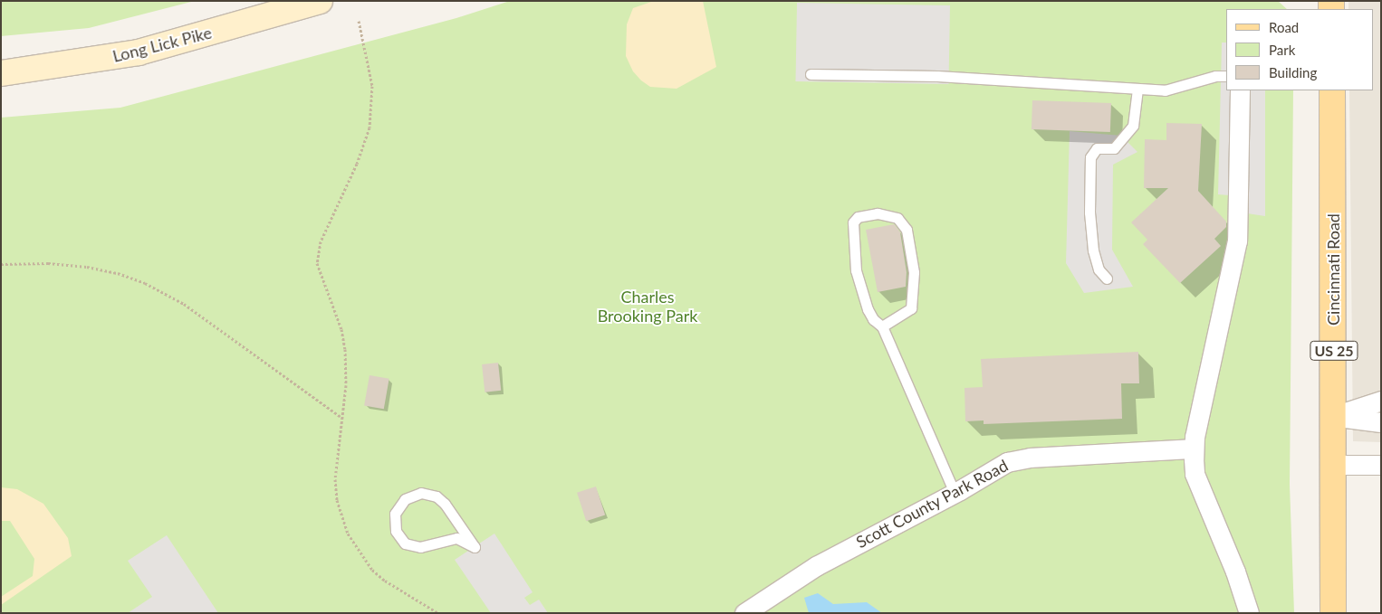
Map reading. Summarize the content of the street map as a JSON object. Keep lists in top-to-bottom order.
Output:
{
  "streets": {
    "main road": ["Long Lick Pike", "Cincinnati Road", "US 25"],
    "street": ["Scott County Park Road"]
  },
  "parks": ["Charles Brooking Park"],
  "legend": ["Road", "Park", "Building"]
}
